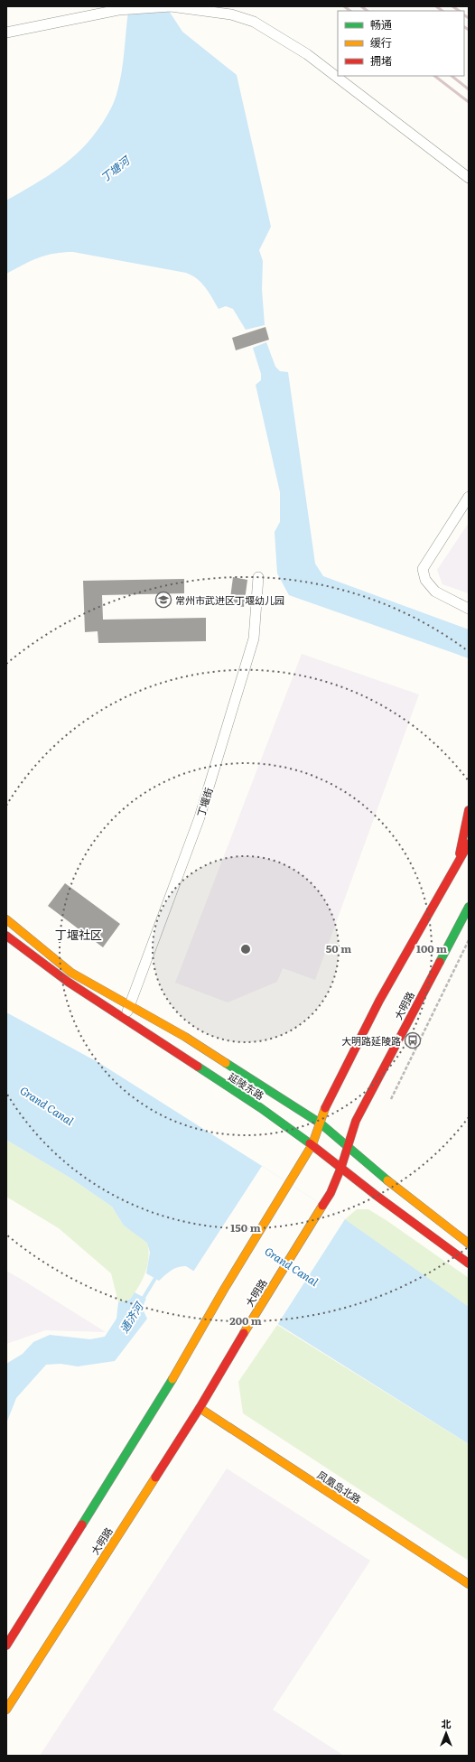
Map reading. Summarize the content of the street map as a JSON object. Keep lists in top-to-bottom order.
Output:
{
  "streets": {
    "main road": ["大明路", "延陵东路", "凤凰岛北路"],
    "street": ["丁堰街"]
  },
  "crossings": [
    ["丁堰街", "延陵东路"],
    ["大明路", "延陵东路"],
    ["大明路", "凤凰岛北路"]
  ],
  "districts": ["丁堰社区"],
  "water": ["丁塘河", "Grand Canal", "通济河"],
  "places": {
    "school or university": ["常州市武进区丁堰幼儿园"],
    "bus stop": ["大明路延陵路"]
  },
  "legend": ["畅通", "缓行", "拥堵"],
  "north": "top",
  "rings": [
    "50 m",
    "100 m",
    "150 m",
    "200 m"
  ]
}
